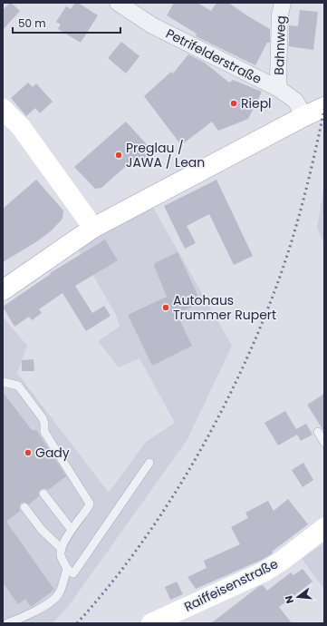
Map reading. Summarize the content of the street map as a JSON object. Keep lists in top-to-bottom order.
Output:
{
  "streets": {
    "main road": ["Raiffeisenstraße"],
    "street": ["Bahnweg", "Petrifelderstraße"]
  },
  "crossings": [
    ["Bahnweg", "Petrifelderstraße"]
  ],
  "places": [
    "Riepl",
    "Preglau / JAWA / Lean",
    "Autohaus Trummer Rupert",
    "Gady"
  ],
  "scale_bar": "50 m",
  "north": "left"
}
